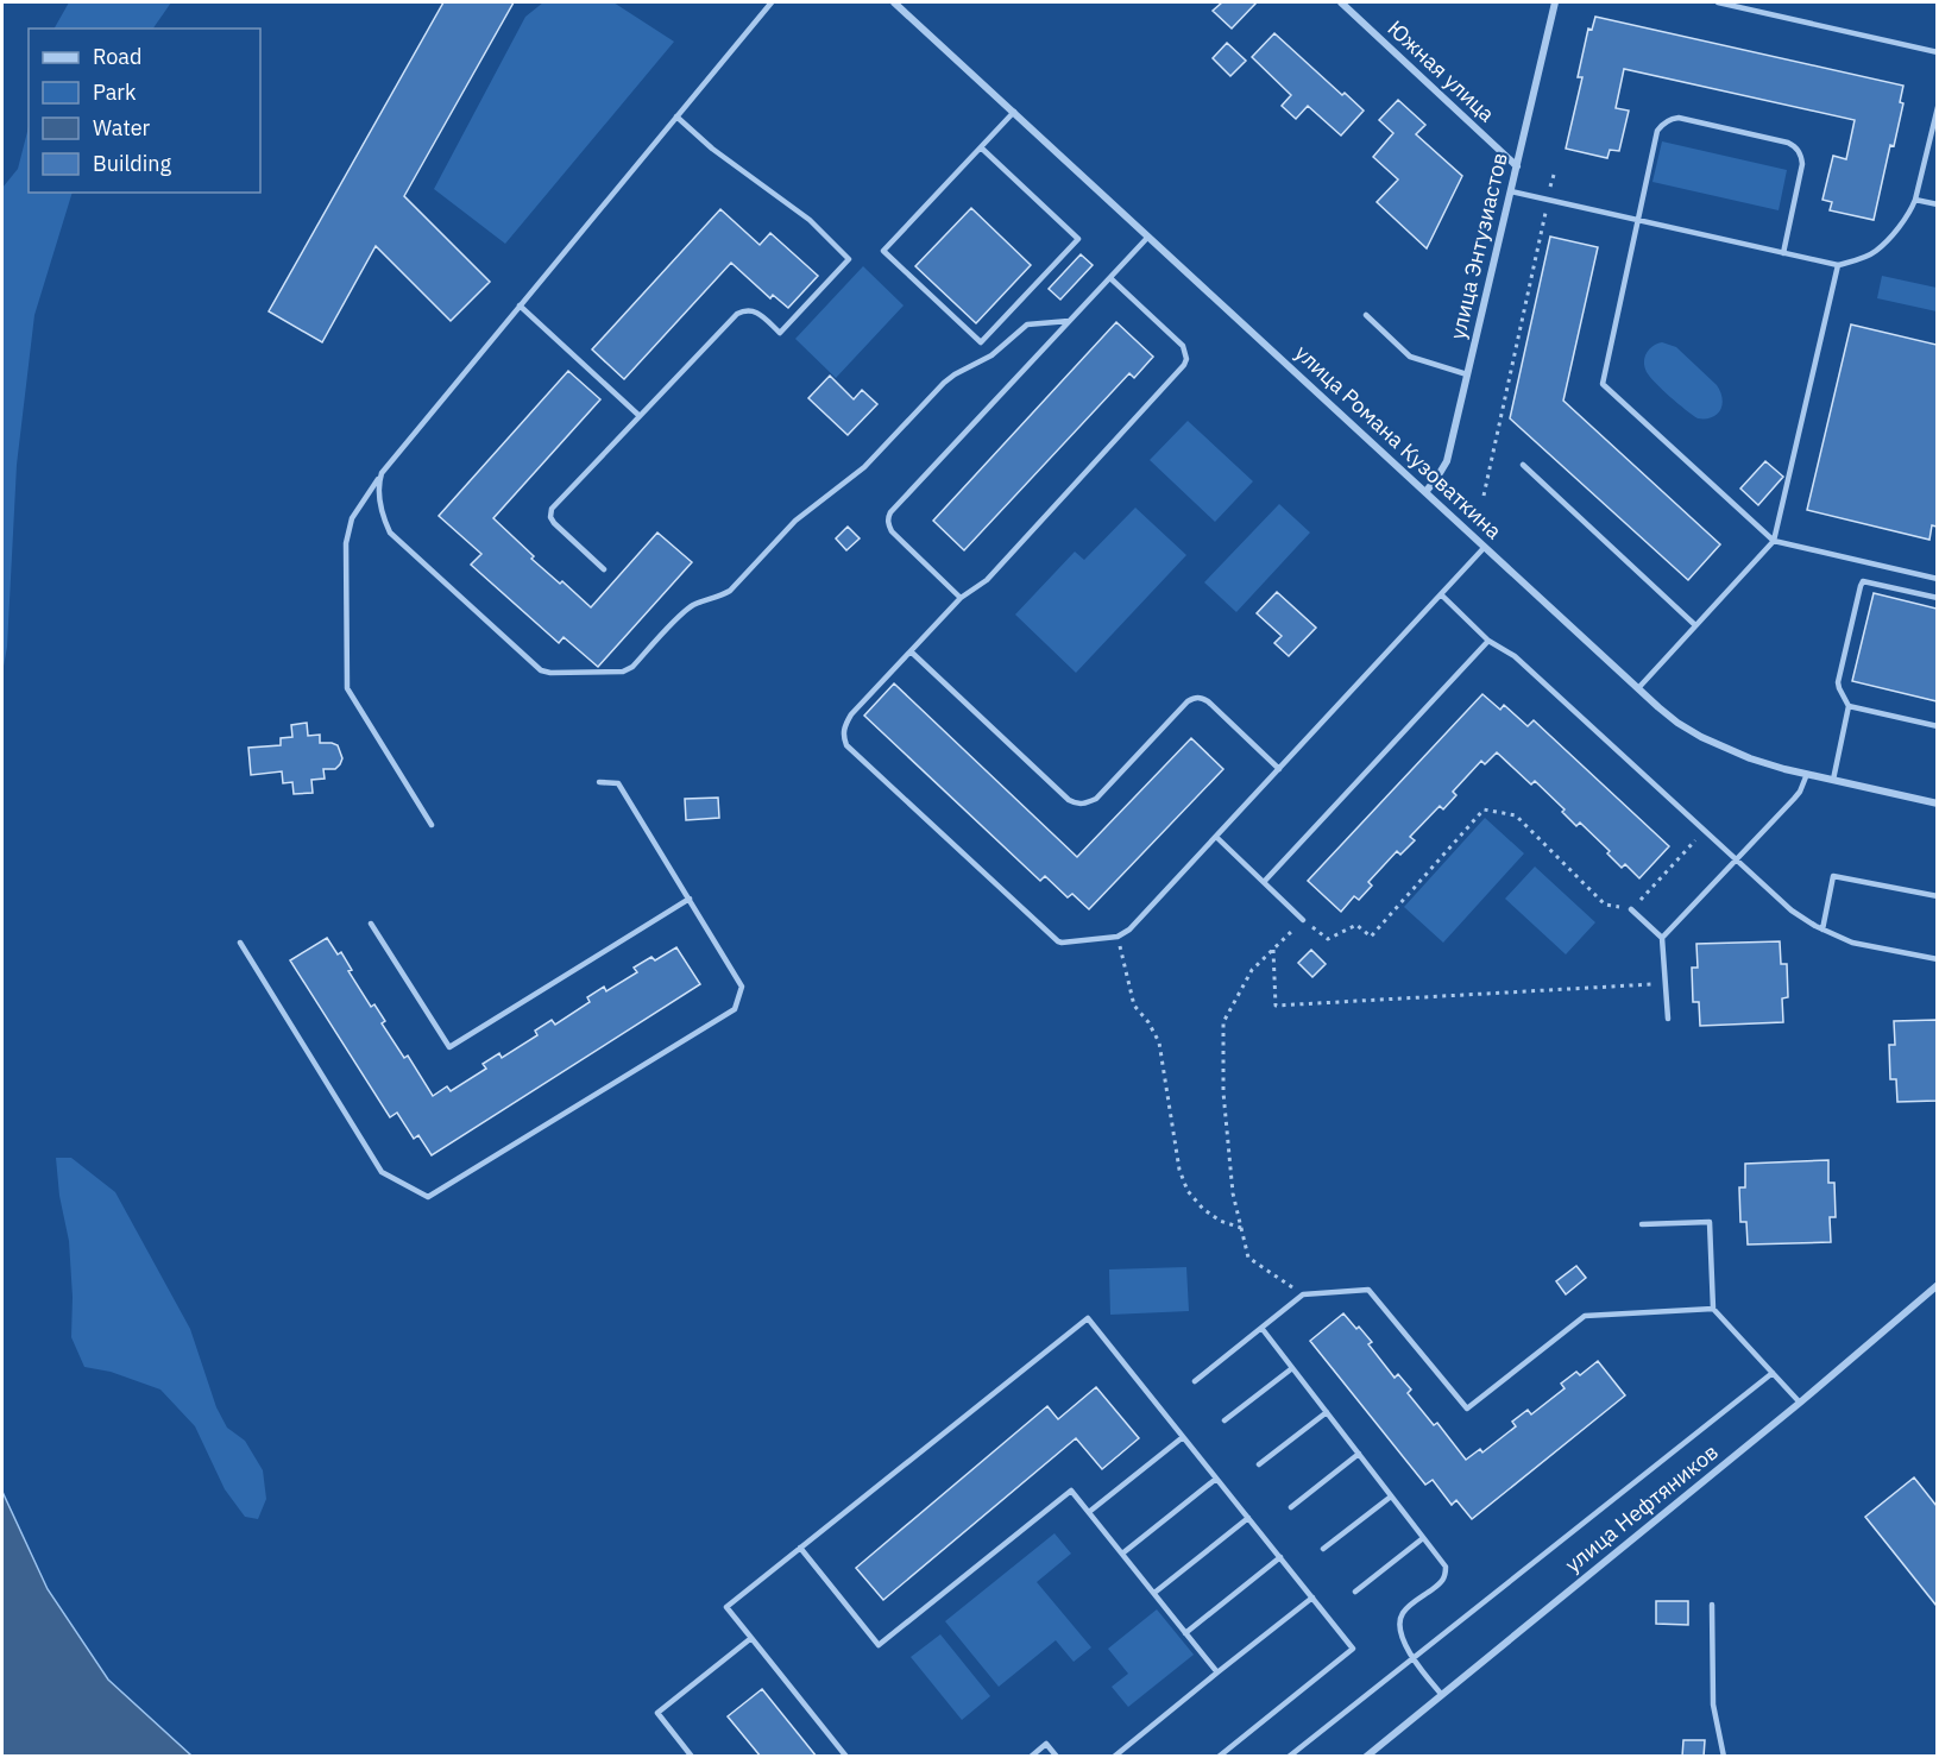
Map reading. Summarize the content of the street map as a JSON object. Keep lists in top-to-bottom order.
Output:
{
  "streets": {
    "street": [
      "Южная улица",
      "улица Энтузиастов",
      "улица Романа Кузоваткина",
      "улица Нефтяников"
    ]
  },
  "crossings": [
    ["Южная улица", "улица Энтузиастов"],
    ["улица Энтузиастов", "улица Романа Кузоваткина"]
  ],
  "legend": [
    "Road",
    "Park",
    "Water",
    "Building"
  ]
}
